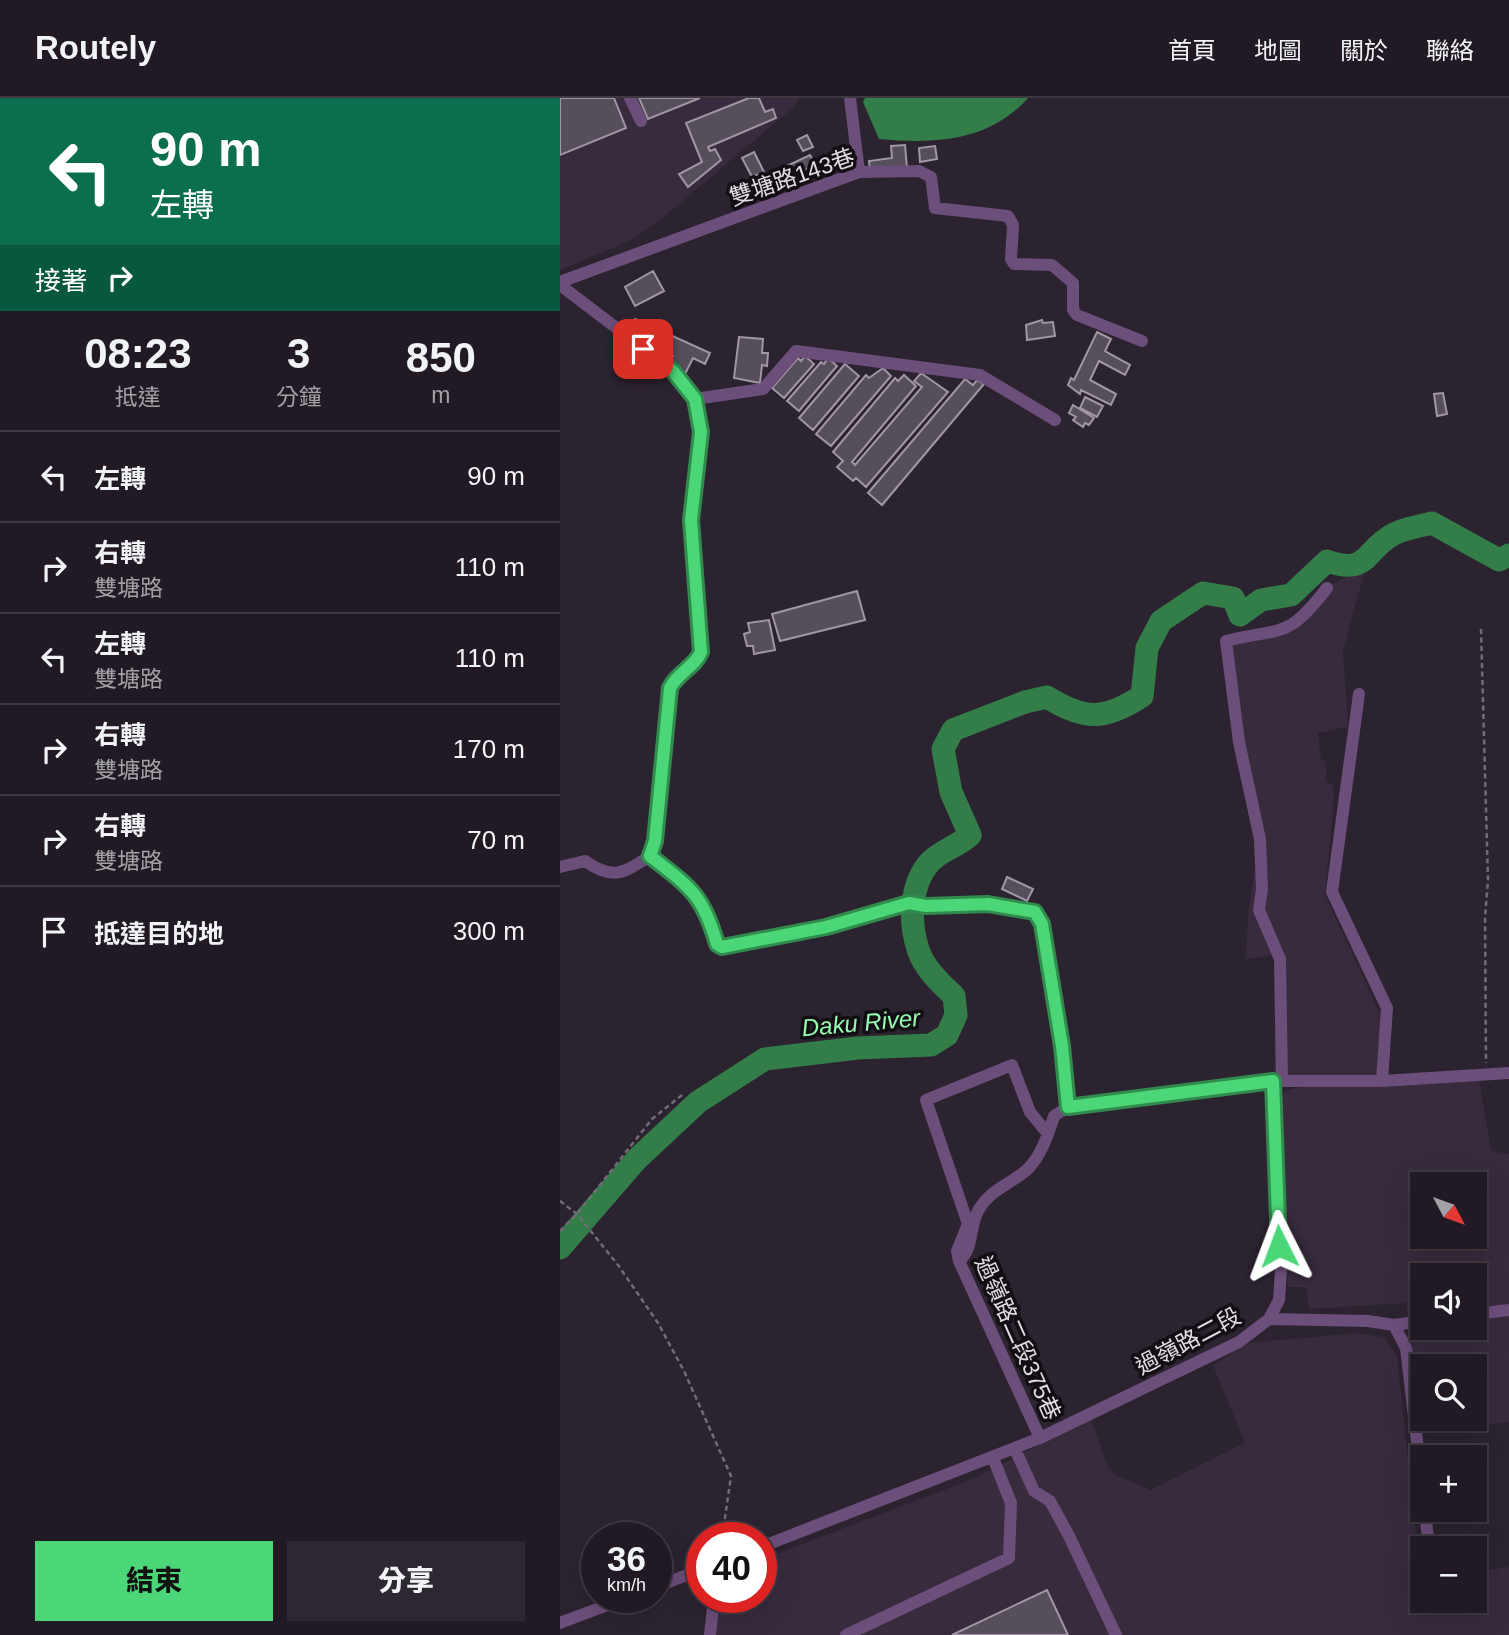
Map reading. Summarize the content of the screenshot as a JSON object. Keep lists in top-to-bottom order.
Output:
{
  "streets": {
    "street": ["雙塘路143巷", "過嶺路二段375巷", "過嶺路二段"]
  },
  "crossings": [
    ["過嶺路二段375巷", "過嶺路二段"]
  ],
  "water": ["Daku River"],
  "north": "bottom right",
  "page": {
    "header": "Routely",
    "nav": [
      "首頁",
      "地圖",
      "關於",
      "聯絡"
    ],
    "turn": ["90 m", "左轉"],
    "then": "接著",
    "eta": [
      "08:23",
      "抵達",
      "3",
      "分鐘",
      "850",
      "m"
    ],
    "list": [
      {
        "name": "左轉",
        "value": "90 m"
      },
      {
        "name": "右轉",
        "note": "雙塘路",
        "value": "110 m"
      },
      {
        "name": "左轉",
        "note": "雙塘路",
        "value": "110 m"
      },
      {
        "name": "右轉",
        "note": "雙塘路",
        "value": "170 m"
      },
      {
        "name": "右轉",
        "note": "雙塘路",
        "value": "70 m"
      },
      {
        "name": "抵達目的地",
        "value": "300 m"
      }
    ],
    "map_buttons": ["+", "−"],
    "speed": "36 km/h",
    "limit": "40",
    "buttons": ["結束", "分享"]
  }
}
